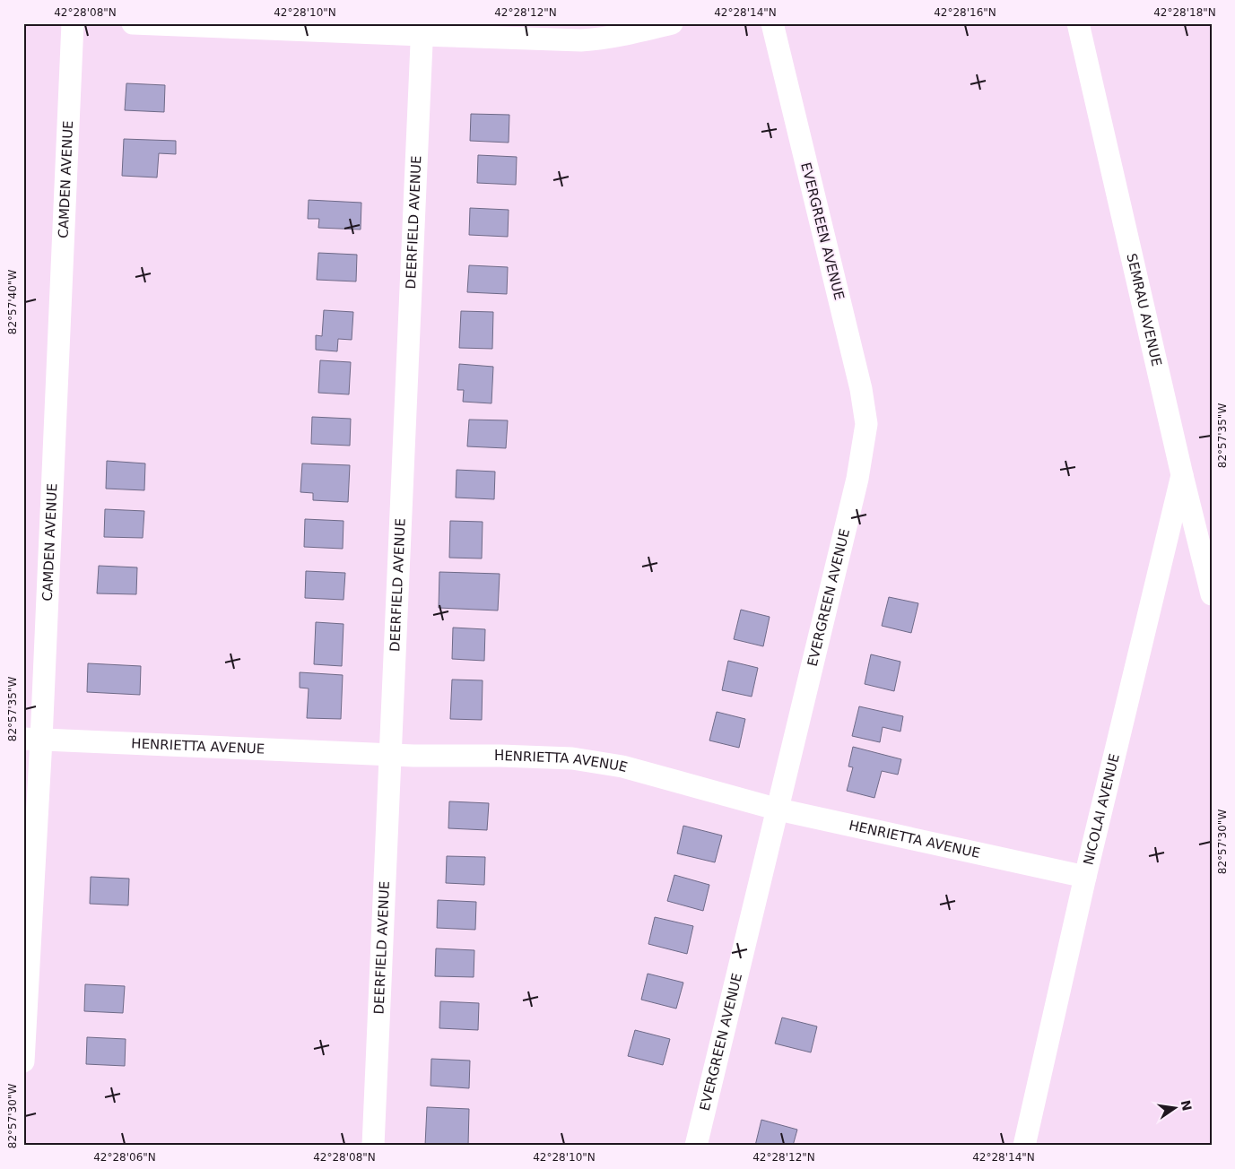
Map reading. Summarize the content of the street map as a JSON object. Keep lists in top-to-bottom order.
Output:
{
  "streets": {
    "street": [
      "CAMDEN AVENUE",
      "DEERFIELD AVENUE",
      "EVERGREEN AVENUE",
      "SEMRAU AVENUE",
      "HENRIETTA AVENUE",
      "NICOLAI AVENUE"
    ]
  },
  "crossings": [
    ["CAMDEN AVENUE", "HENRIETTA AVENUE"],
    ["DEERFIELD AVENUE", "HENRIETTA AVENUE"],
    ["EVERGREEN AVENUE", "HENRIETTA AVENUE"],
    ["SEMRAU AVENUE", "NICOLAI AVENUE"],
    ["HENRIETTA AVENUE", "NICOLAI AVENUE"]
  ],
  "north": "right",
  "coordinates": [
    "42°28'08\"N",
    "42°28'10\"N",
    "42°28'12\"N",
    "42°28'14\"N",
    "42°28'16\"N",
    "42°28'18\"N",
    "82°57'40\"W",
    "82°57'35\"W",
    "82°57'30\"W",
    "42°28'06\"N"
  ]
}
